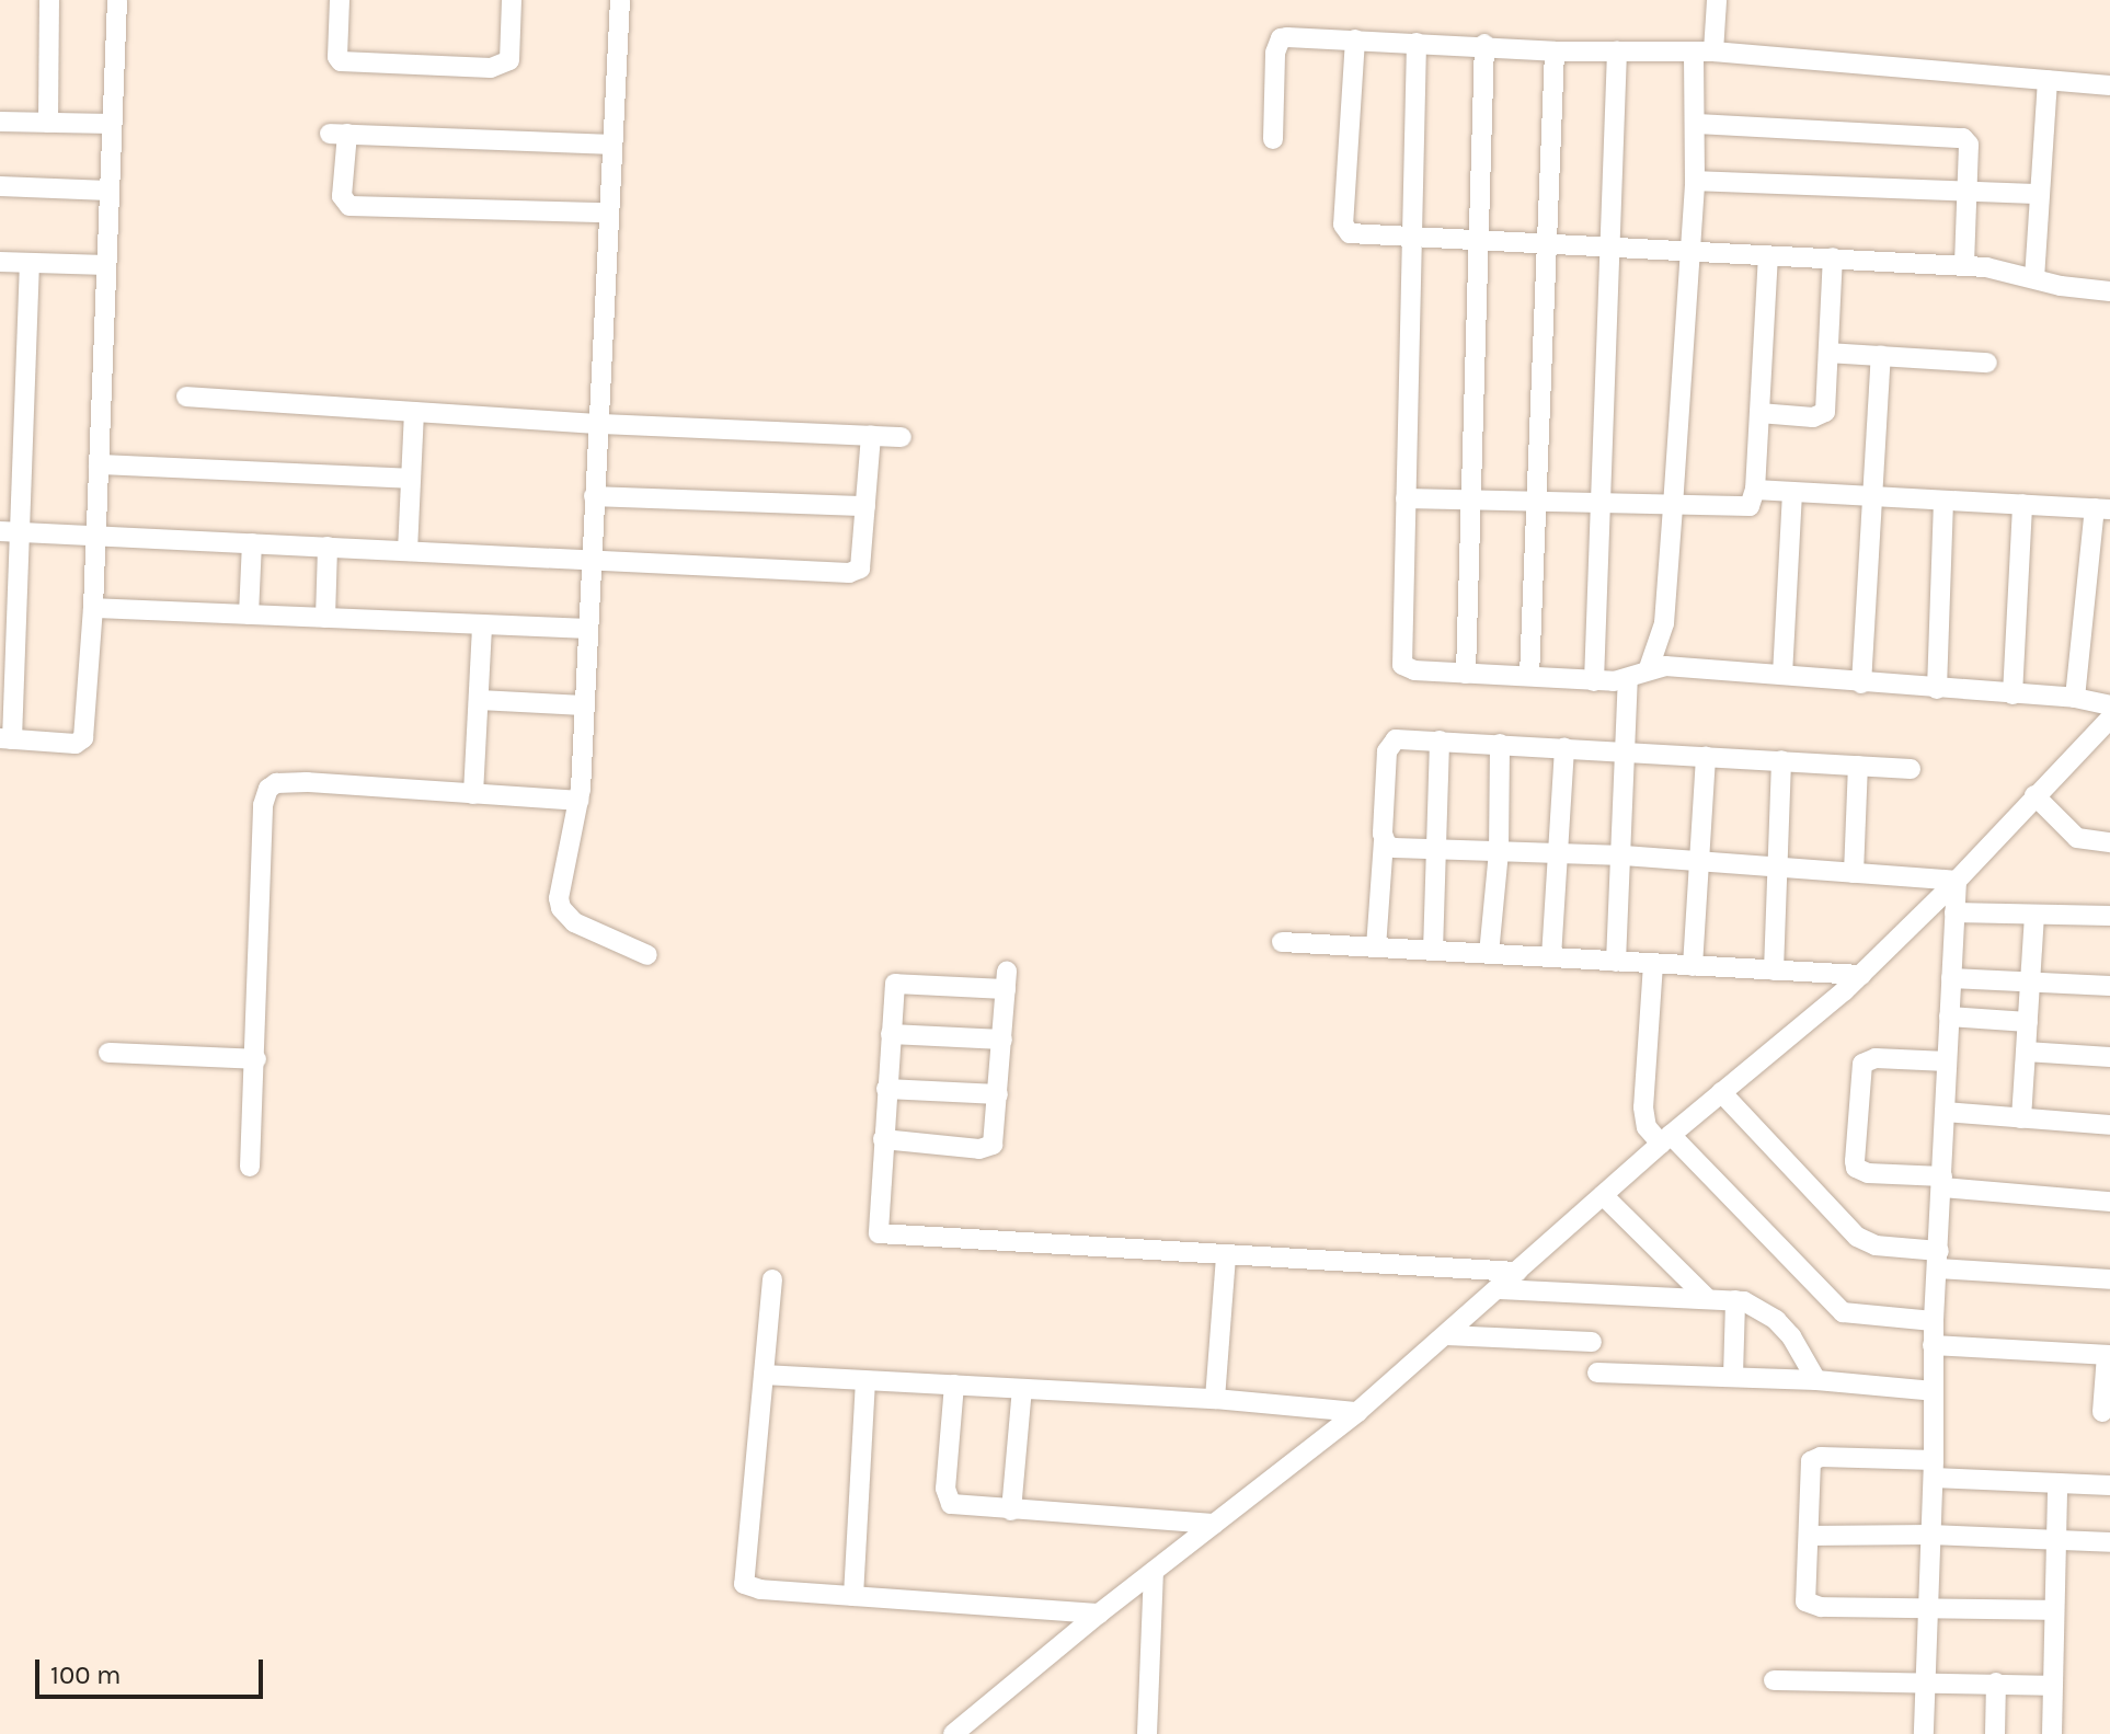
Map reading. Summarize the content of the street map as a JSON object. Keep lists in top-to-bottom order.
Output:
{
  "scale_bar": "100 m"
}
